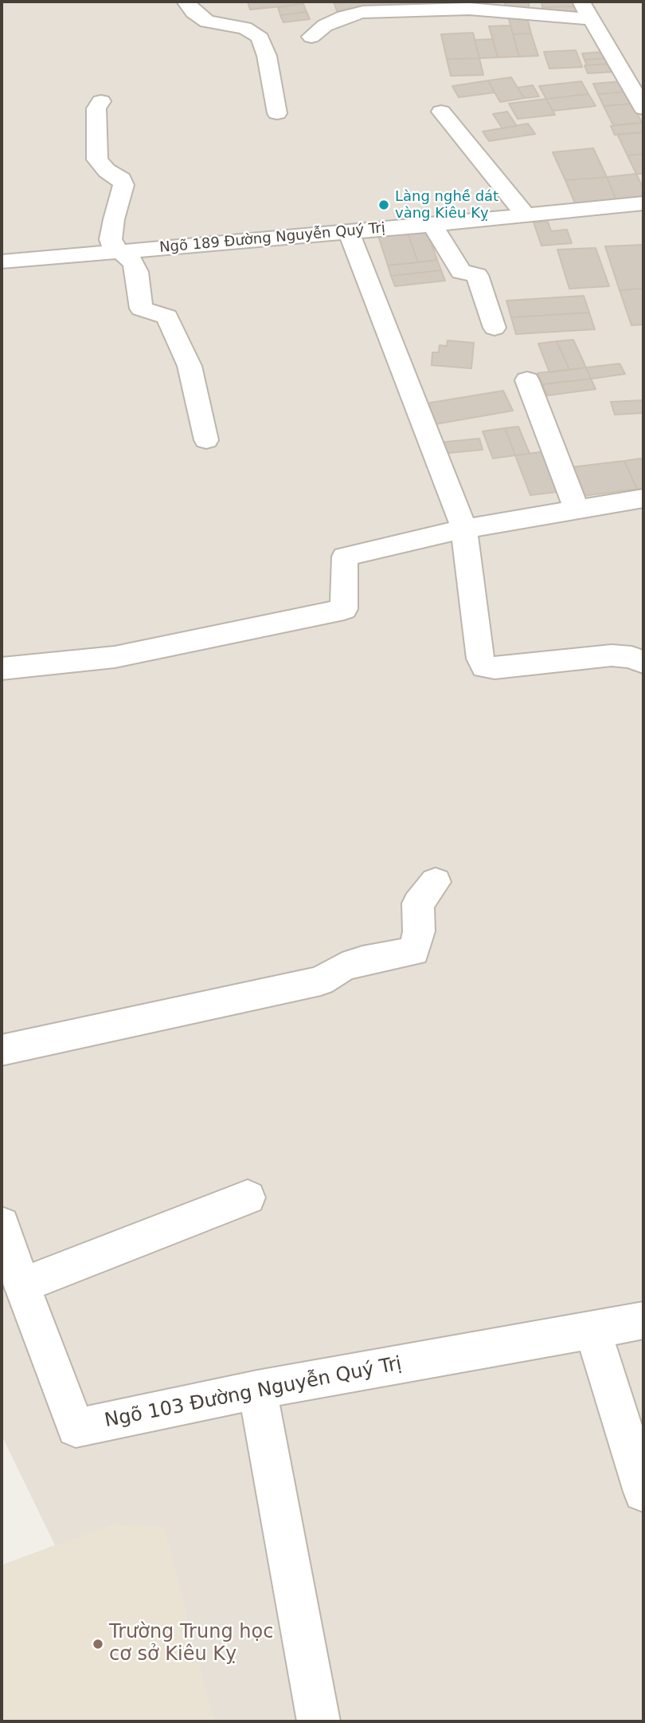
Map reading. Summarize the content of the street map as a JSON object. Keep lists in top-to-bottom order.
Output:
{
  "streets": {
    "street": ["Ngõ 189 Đường Nguyễn Quý Trị", "Ngõ 103 Đường Nguyễn Quý Trị"]
  },
  "places": ["Làng nghề dát vàng Kiêu Kỵ", "Trường Trung học cơ sở Kiêu Kỵ"]
}
